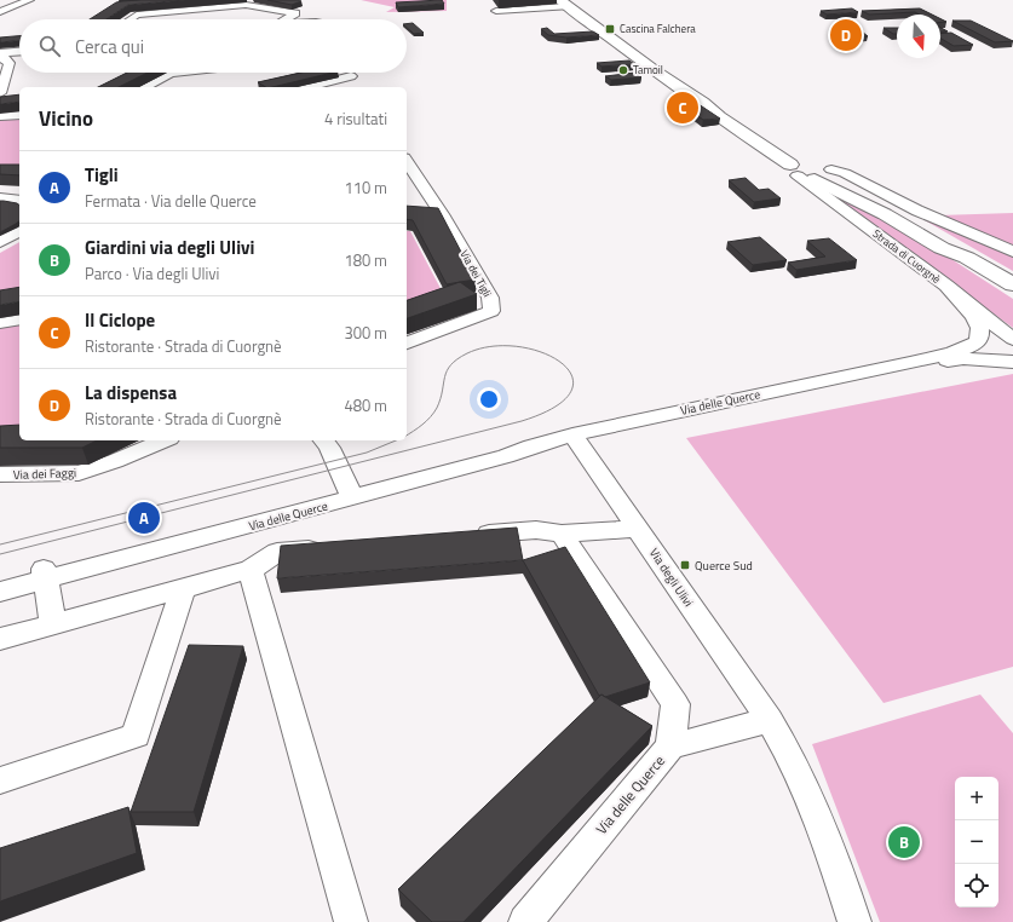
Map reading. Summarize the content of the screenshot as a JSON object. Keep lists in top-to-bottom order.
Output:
{
  "streets": {
    "main road": ["Strada di Cuorgnè"],
    "street": [
      "Via dei Tigli",
      "Via delle Querce",
      "Via dei Faggi",
      "Via degli Ulivi"
    ]
  },
  "crossings": [
    ["Strada di Cuorgnè", "Via delle Querce"],
    ["Via delle Querce", "Via degli Ulivi"]
  ],
  "places": {
    "transit": ["Cascina Falchera", "Querce Sud"],
    "other": ["Tamoil"]
  },
  "north": "bottom",
  "page": {
    "pins": [
      "D",
      "C",
      "A",
      "B"
    ],
    "search": "Cerca qui",
    "heading": ["Vicino", "4 risultati"],
    "list": [
      {
        "mark": "A",
        "name": "Tigli",
        "note": "Fermata · Via delle Querce",
        "value": "110 m"
      },
      {
        "mark": "B",
        "name": "Giardini via degli Ulivi",
        "note": "Parco · Via degli Ulivi",
        "value": "180 m"
      },
      {
        "mark": "C",
        "name": "Il Ciclope",
        "note": "Ristorante · Strada di Cuorgnè",
        "value": "300 m"
      },
      {
        "mark": "D",
        "name": "La dispensa",
        "note": "Ristorante · Strada di Cuorgnè",
        "value": "480 m"
      }
    ],
    "map_buttons": ["+", "−"]
  }
}
